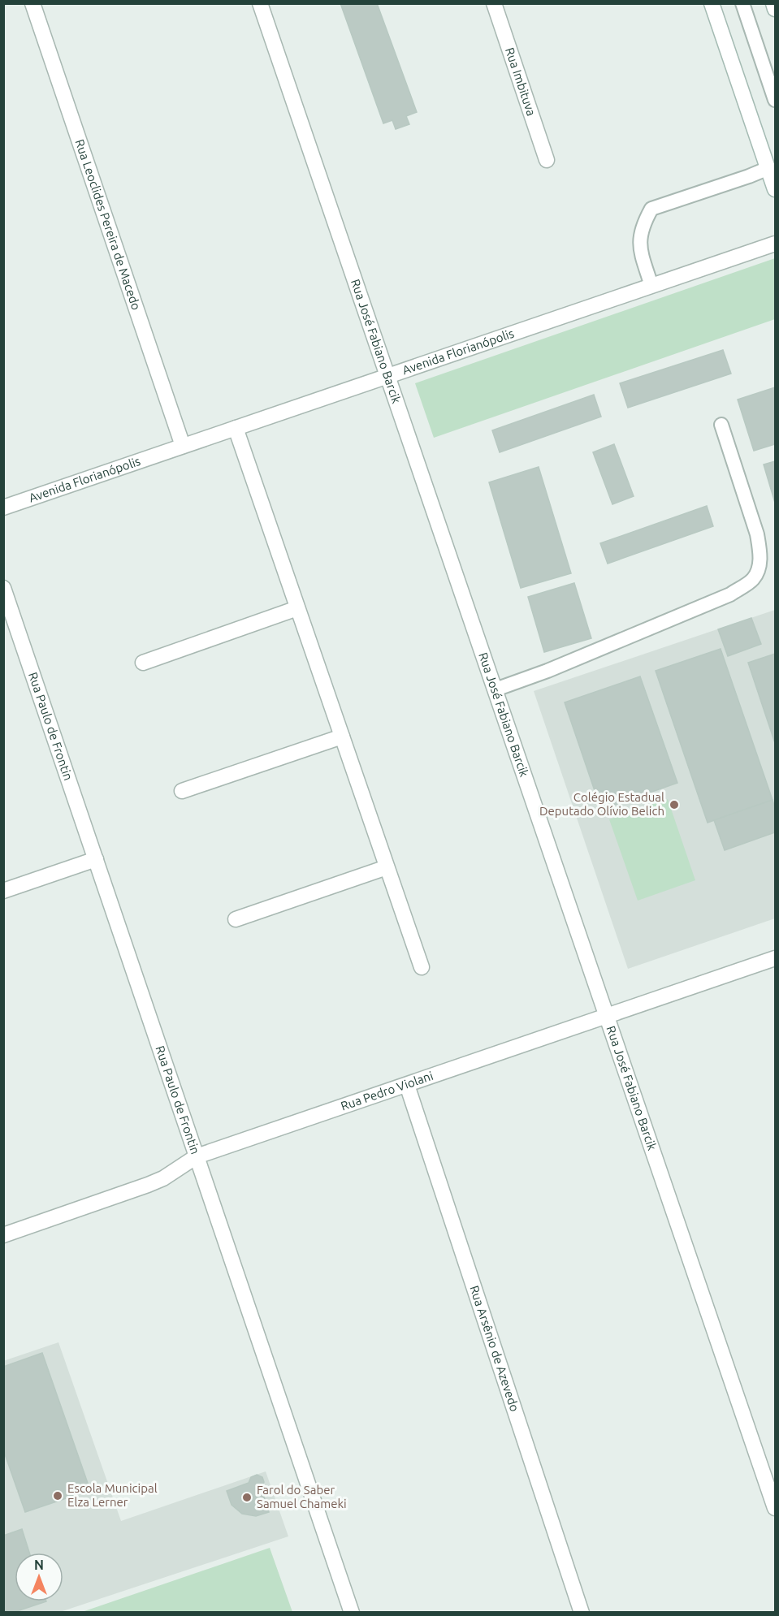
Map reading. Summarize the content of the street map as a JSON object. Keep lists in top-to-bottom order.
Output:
{
  "streets": {
    "street": [
      "Rua Imbituva",
      "Rua Leoclides Pereira de Macedo",
      "Rua José Fabiano Barcik",
      "Avenida Florianópolis",
      "Rua Paulo de Frontin",
      "Rua Pedro Violani",
      "Rua Arsênio de Azevedo"
    ]
  },
  "crossings": [
    ["Rua Leoclides Pereira de Macedo", "Avenida Florianópolis"],
    ["Rua José Fabiano Barcik", "Avenida Florianópolis"],
    ["Rua José Fabiano Barcik", "Rua Pedro Violani"],
    ["Rua Paulo de Frontin", "Rua Pedro Violani"],
    ["Rua Pedro Violani", "Rua Arsênio de Azevedo"]
  ],
  "places": ["Colégio Estadual Deputado Olívio Belich", "Escola Municipal Elza Lerner", "Farol do Saber Samuel Chameki"],
  "north": "top"
}
